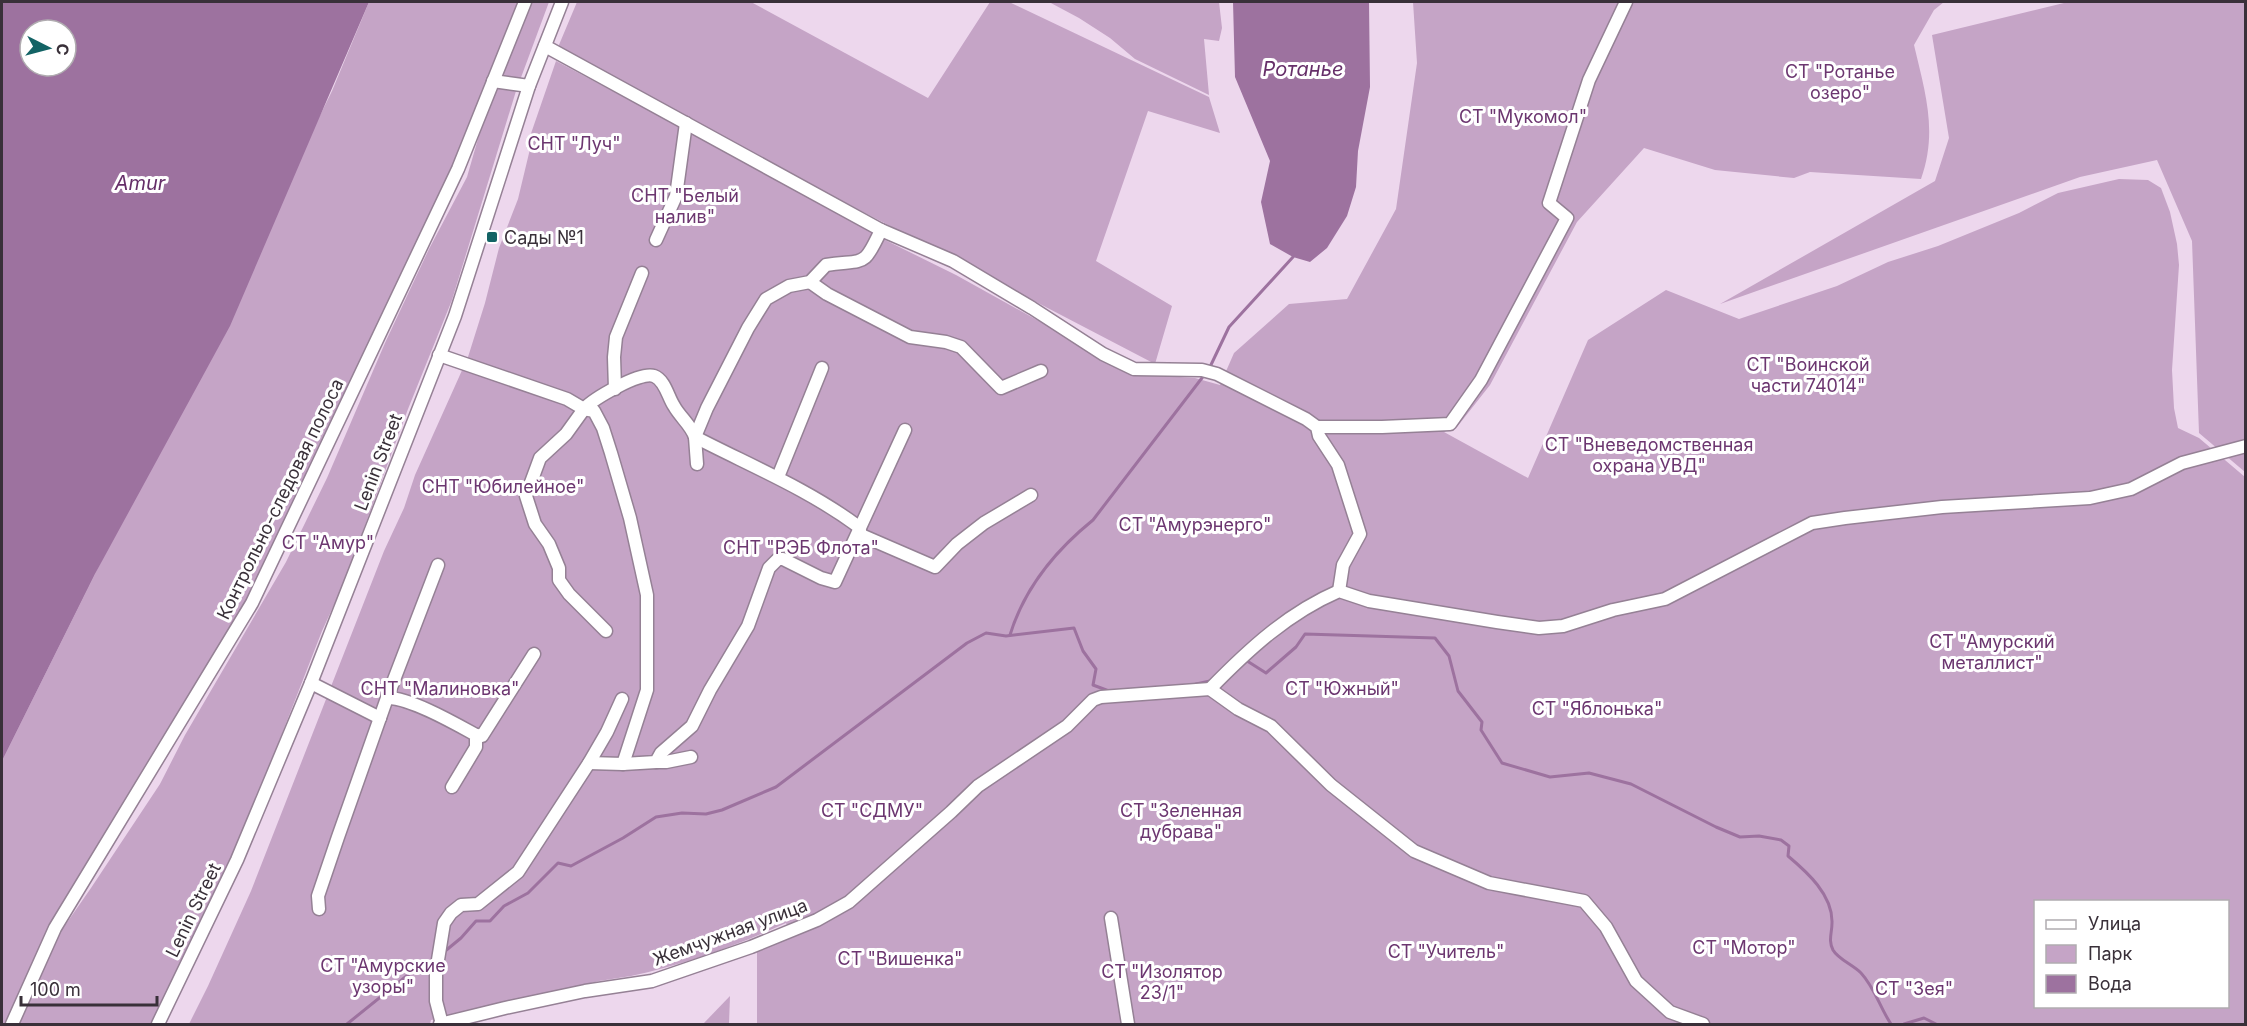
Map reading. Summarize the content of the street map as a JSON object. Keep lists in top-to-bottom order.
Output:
{
  "streets": {
    "street": ["Lenin Street", "Контрольно-следовая полоса", "Жемчужная улица"]
  },
  "water": ["Ротанье", "Amur"],
  "parks": [
    "СТ \"Ротанье озеро\"",
    "СТ \"Мукомол\"",
    "СНТ \"Луч\"",
    "СНТ \"Белый налив\"",
    "СТ \"Воинской части 74014\"",
    "СТ \"Вневедомственная охрана УВД\"",
    "СНТ \"Юбилейное\"",
    "СТ \"Амурэнерго\"",
    "СТ \"Амур\"",
    "СНТ \"РЭБ Флота\"",
    "СТ \"Амурский металлист\"",
    "СНТ \"Малиновка\"",
    "СТ \"Южный\"",
    "СТ \"Яблонька\"",
    "СТ \"СДМУ\"",
    "СТ \"Зеленная дубрава\"",
    "СТ \"Мотор\"",
    "СТ \"Учитель\"",
    "СТ \"Вишенка\"",
    "СТ \"Амурские узоры\"",
    "СТ \"Изолятор 23/1\"",
    "СТ \"Зея\""
  ],
  "places": {
    "transit": ["Сады №1"]
  },
  "legend": ["Улица", "Парк", "Вода"],
  "scale_bar": "100 m",
  "north": "right"
}
